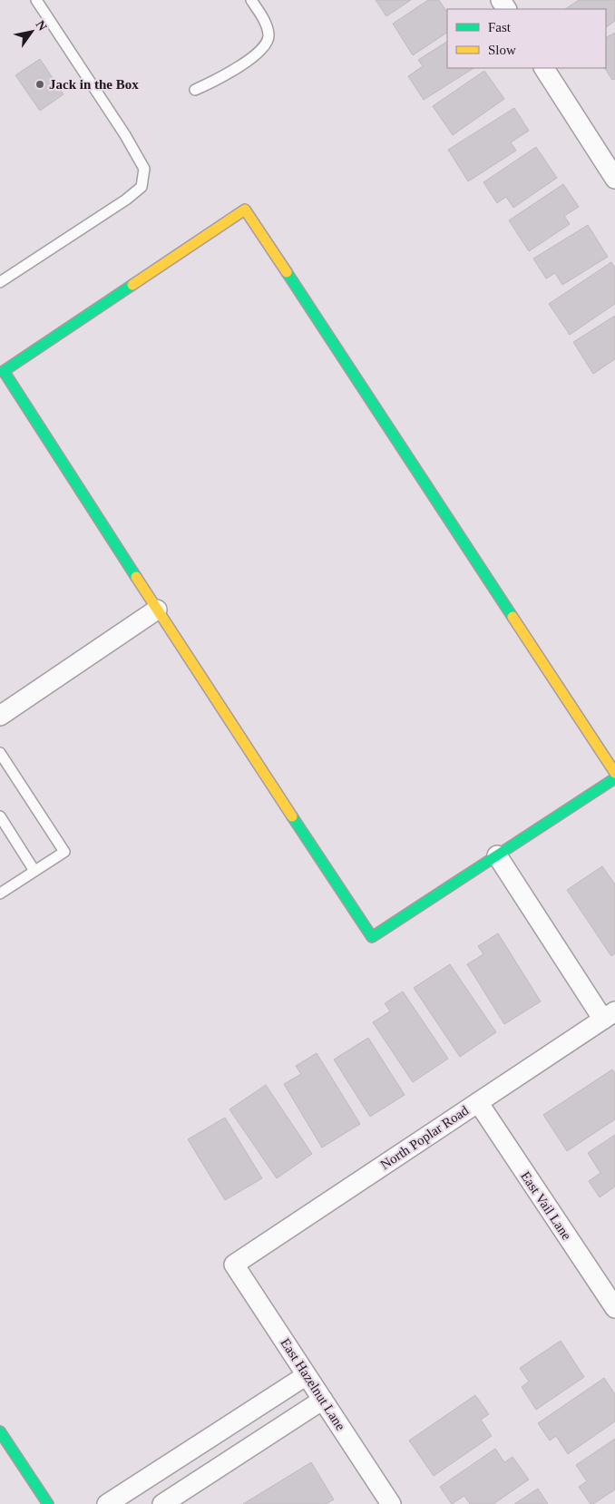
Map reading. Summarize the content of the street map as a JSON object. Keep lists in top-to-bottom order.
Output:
{
  "streets": {
    "street": ["North Poplar Road", "East Vail Lane", "East Hazelnut Lane"]
  },
  "crossings": [
    ["North Poplar Road", "East Vail Lane"],
    ["North Poplar Road", "East Hazelnut Lane"]
  ],
  "places": ["Jack in the Box"],
  "legend": ["Fast", "Slow"],
  "north": "top right"
}
